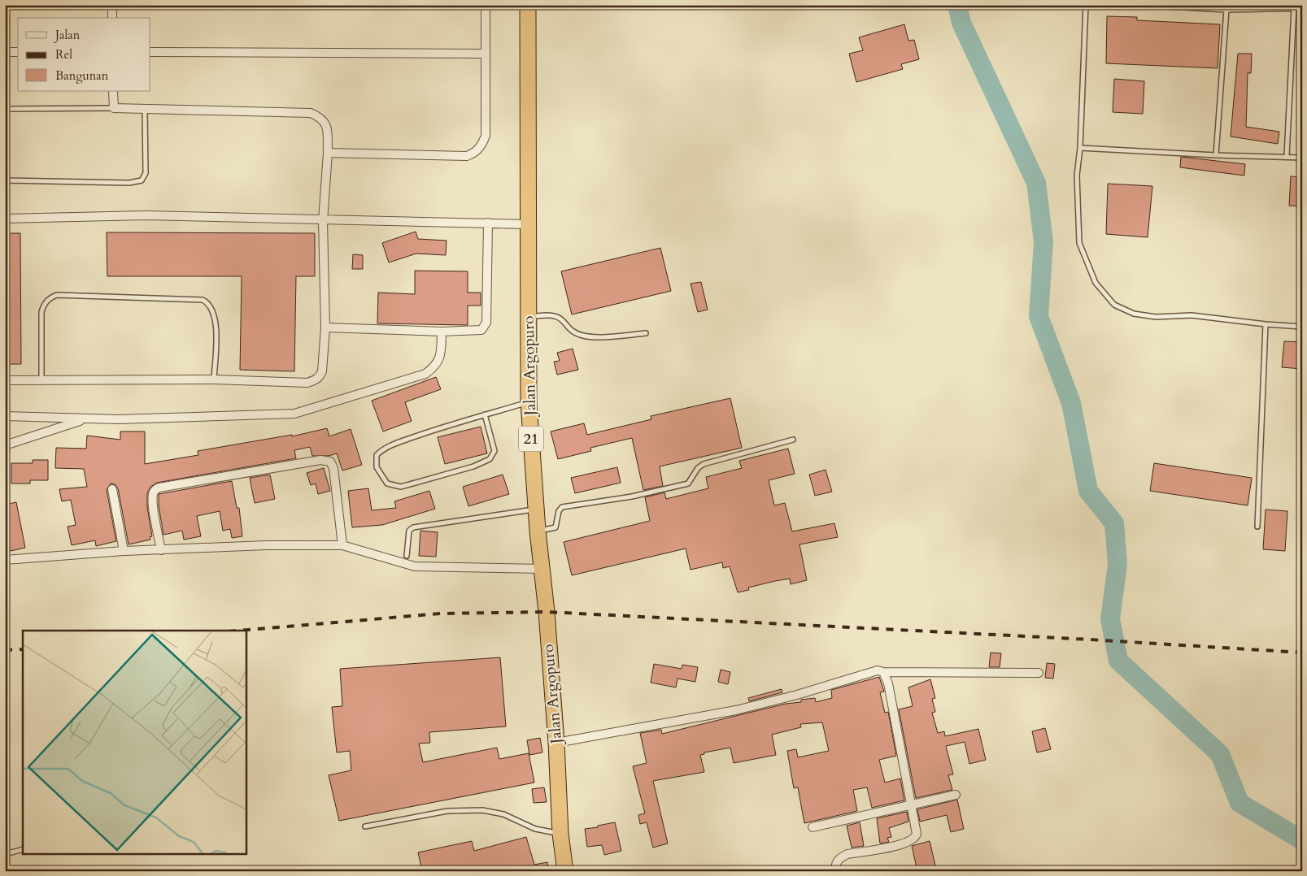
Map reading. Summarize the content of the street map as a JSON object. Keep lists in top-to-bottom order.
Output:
{
  "streets": {
    "highway": ["Jalan Argopuro", "21"]
  },
  "legend": ["Jalan", "Rel", "Bangunan"]
}
